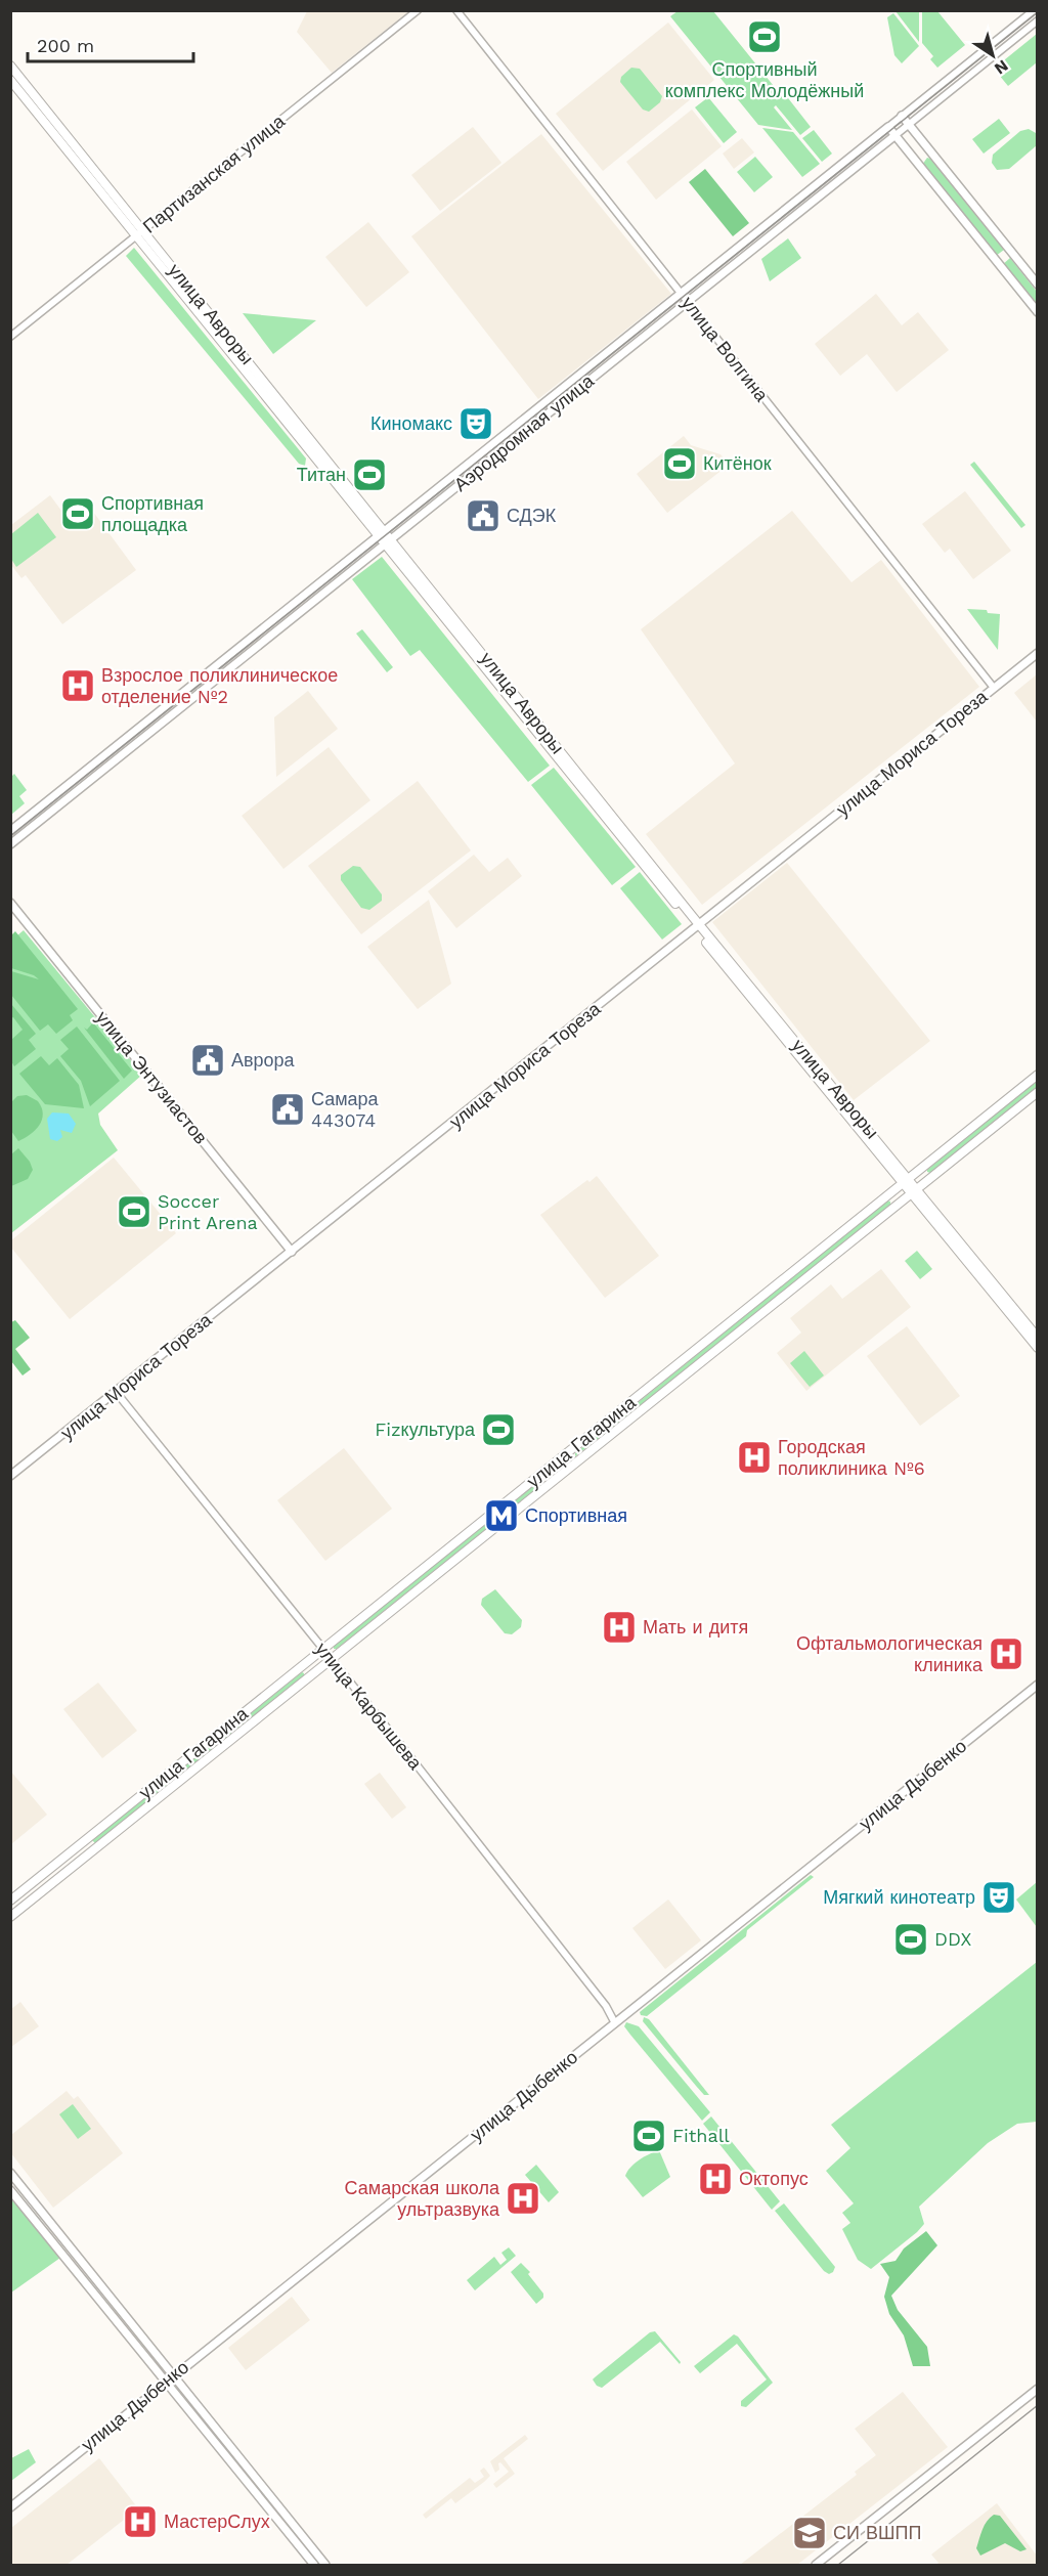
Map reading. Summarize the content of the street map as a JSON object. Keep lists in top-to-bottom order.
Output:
{
  "streets": {
    "main road": [
      "улица Авроры",
      "Аэродромная улица",
      "улица Мориса Тореза",
      "улица Энтузиастов",
      "улица Гагарина",
      "улица Дыбенко"
    ],
    "street": ["Партизанская улица", "улица Волгина", "улица Карбышева"]
  },
  "crossings": [
    ["Партизанская улица", "улица Авроры"],
    ["улица Авроры", "Аэродромная улица"],
    ["улица Авроры", "улица Мориса Тореза"],
    ["улица Авроры", "улица Гагарина"],
    ["улица Волгина", "Аэродромная улица"],
    ["улица Волгина", "улица Мориса Тореза"],
    ["улица Мориса Тореза", "улица Энтузиастов"],
    ["улица Мориса Тореза", "улица Карбышева"],
    ["улица Гагарина", "улица Карбышева"],
    ["улица Карбышева", "улица Дыбенко"]
  ],
  "places": {
    "sports": [
      "Спортивный комплекс Молодёжный",
      "Китёнок",
      "Титан",
      "Спортивная площадка",
      "Soccer Print Arena",
      "Fizкультура",
      "DDX",
      "Fithall"
    ],
    "theatre": ["Киномакс", "Мягкий кинотеатр"],
    "public building": ["СДЭК", "Аврора", "Самара 443074"],
    "hospital": [
      "Взрослое поликлиническое отделение №2",
      "Городская поликлиника №6",
      "Мать и дитя",
      "Офтальмологическая клиника",
      "Октопус",
      "Самарская школа ультразвука",
      "МастерСлух"
    ],
    "metro station": ["Спортивная"],
    "school or university": ["СИ ВШПП"]
  },
  "scale_bar": "200 m",
  "north": "bottom right"
}
